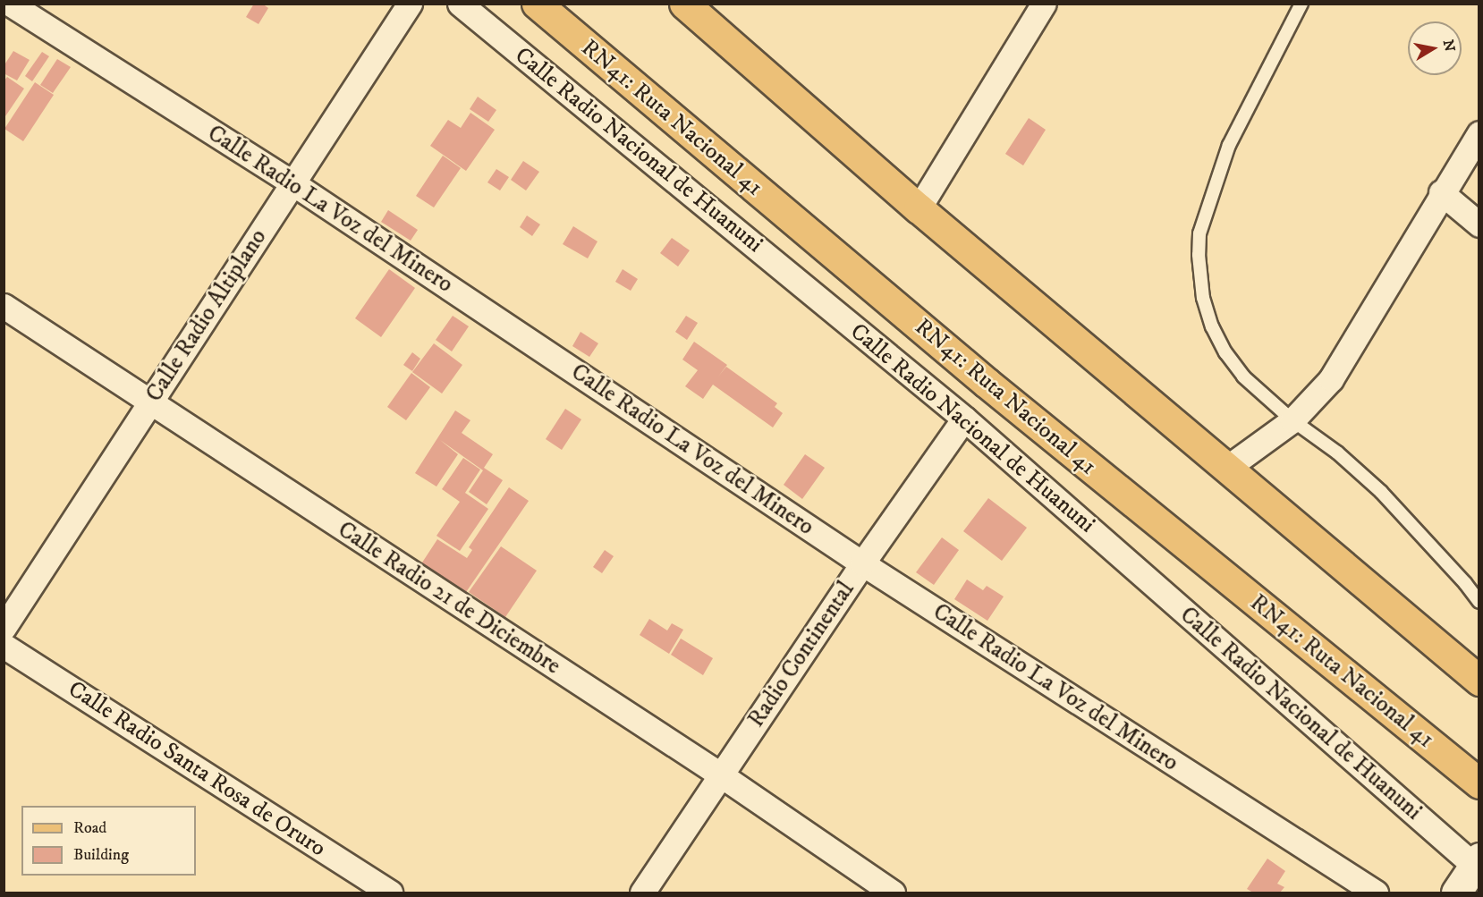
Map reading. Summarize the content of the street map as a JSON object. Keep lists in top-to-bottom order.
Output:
{
  "streets": {
    "main road": ["RN41: Ruta Nacional 41"],
    "street": [
      "Calle Radio Nacional de Huanuni",
      "Calle Radio La Voz del Minero",
      "Calle Radio Altiplano",
      "Calle Radio 21 de Diciembre",
      "Radio Continental",
      "Calle Radio Santa Rosa de Oruro"
    ]
  },
  "crossings": [
    ["Calle Radio Nacional de Huanuni", "Radio Continental"],
    ["Calle Radio La Voz del Minero", "Calle Radio Altiplano"],
    ["Calle Radio La Voz del Minero", "Radio Continental"],
    ["Calle Radio Altiplano", "Calle Radio 21 de Diciembre"],
    ["Calle Radio 21 de Diciembre", "Radio Continental"]
  ],
  "legend": ["Road", "Building"],
  "north": "right"
}
